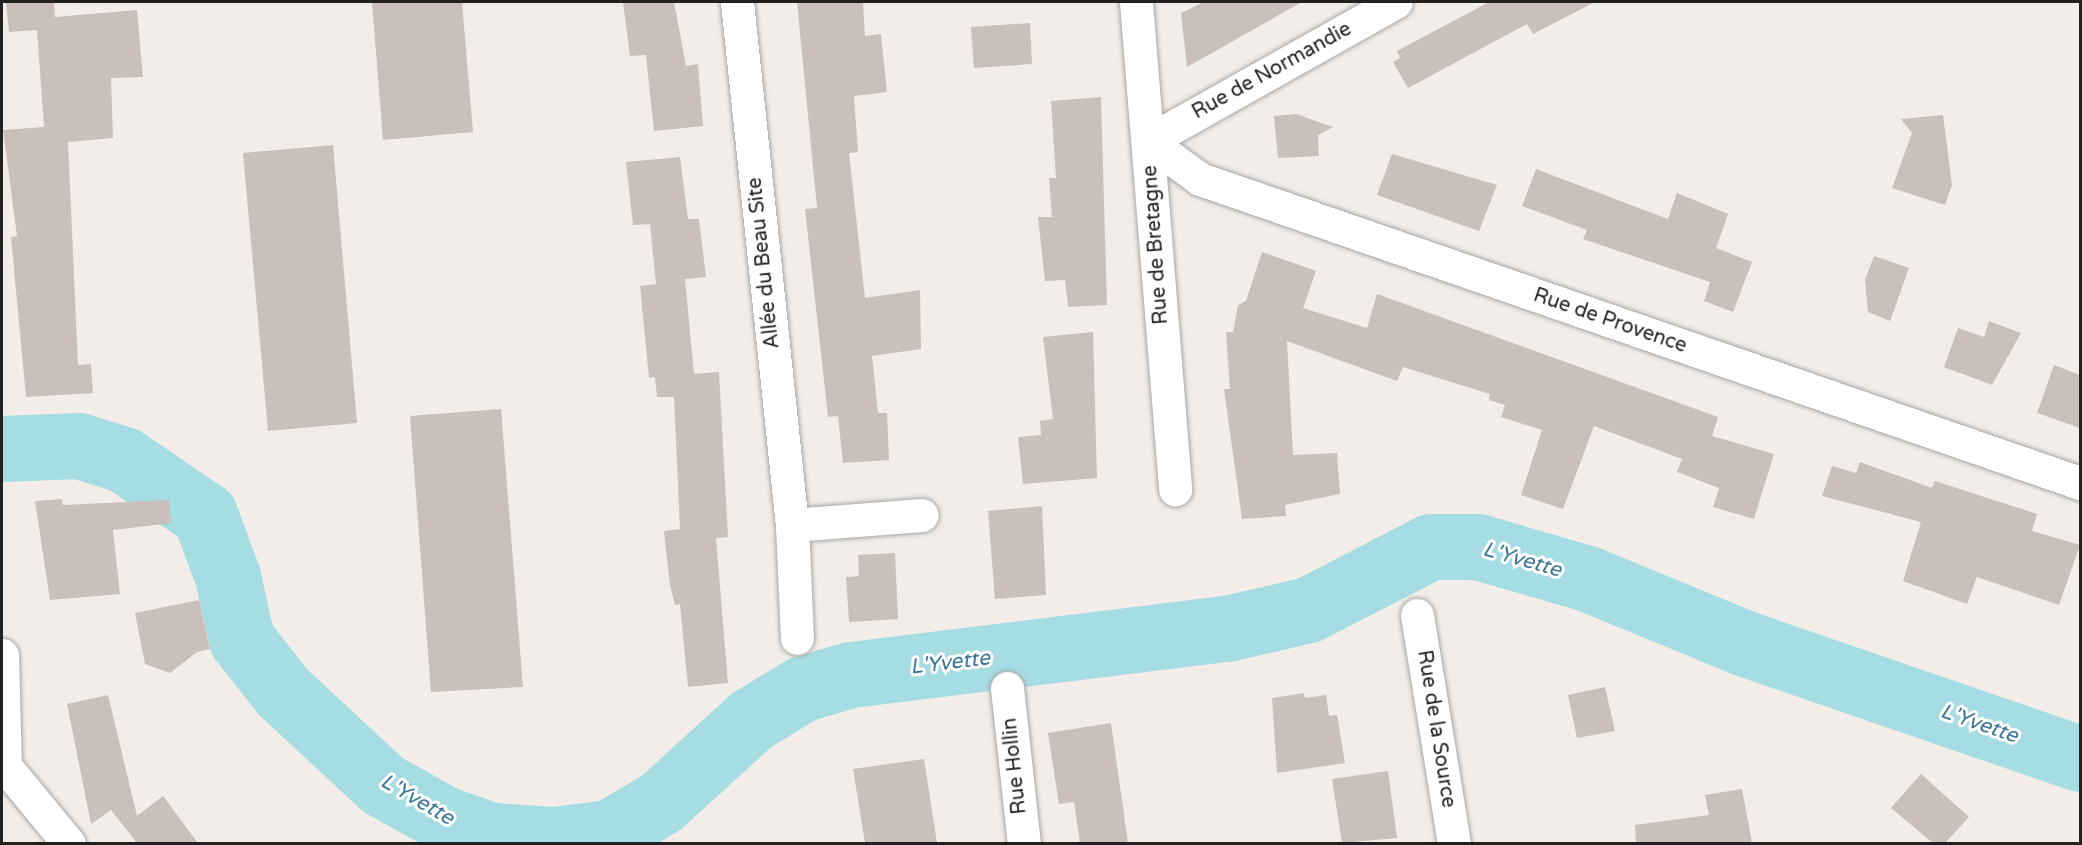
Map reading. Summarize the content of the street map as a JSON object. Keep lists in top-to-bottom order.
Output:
{
  "streets": {
    "street": [
      "Rue de Normandie",
      "Rue de Bretagne",
      "Allée du Beau Site",
      "Rue de Provence",
      "Rue de la Source",
      "Rue Hollin"
    ]
  },
  "crossings": [
    ["Rue de Normandie", "Rue de Bretagne"],
    ["Rue de Normandie", "Rue de Provence"],
    ["Rue de Bretagne", "Rue de Provence"]
  ],
  "water": ["L'Yvette"]
}
